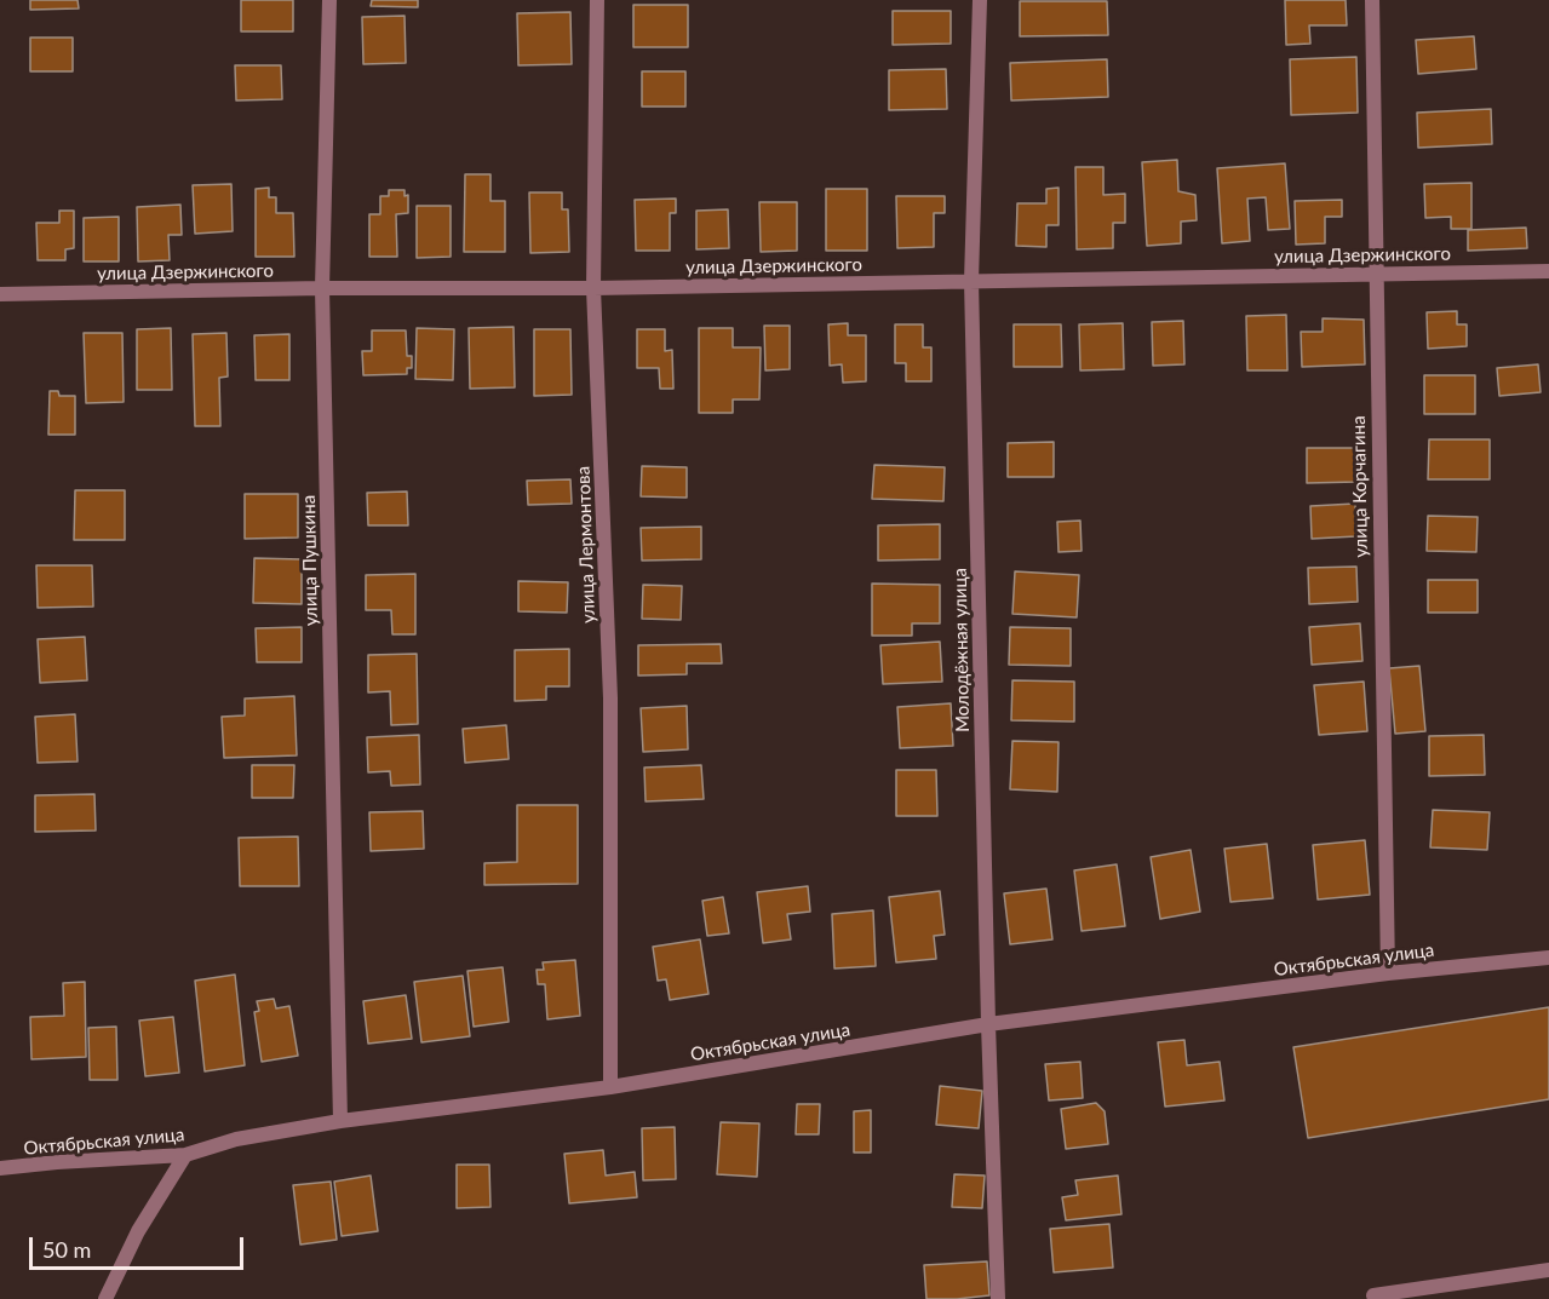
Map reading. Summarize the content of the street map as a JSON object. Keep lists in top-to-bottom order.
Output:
{
  "streets": {
    "street": [
      "улица Дзержинского",
      "улица Корчагина",
      "улица Лермонтова",
      "улица Пушкина",
      "Молодёжная улица",
      "Октябрьская улица"
    ]
  },
  "crossings": [
    ["улица Дзержинского", "улица Корчагина"],
    ["улица Дзержинского", "улица Лермонтова"],
    ["улица Дзержинского", "улица Пушкина"],
    ["улица Дзержинского", "Молодёжная улица"],
    ["улица Корчагина", "Октябрьская улица"],
    ["улица Лермонтова", "Октябрьская улица"],
    ["улица Пушкина", "Октябрьская улица"],
    ["Молодёжная улица", "Октябрьская улица"]
  ],
  "scale_bar": "50 m"
}
